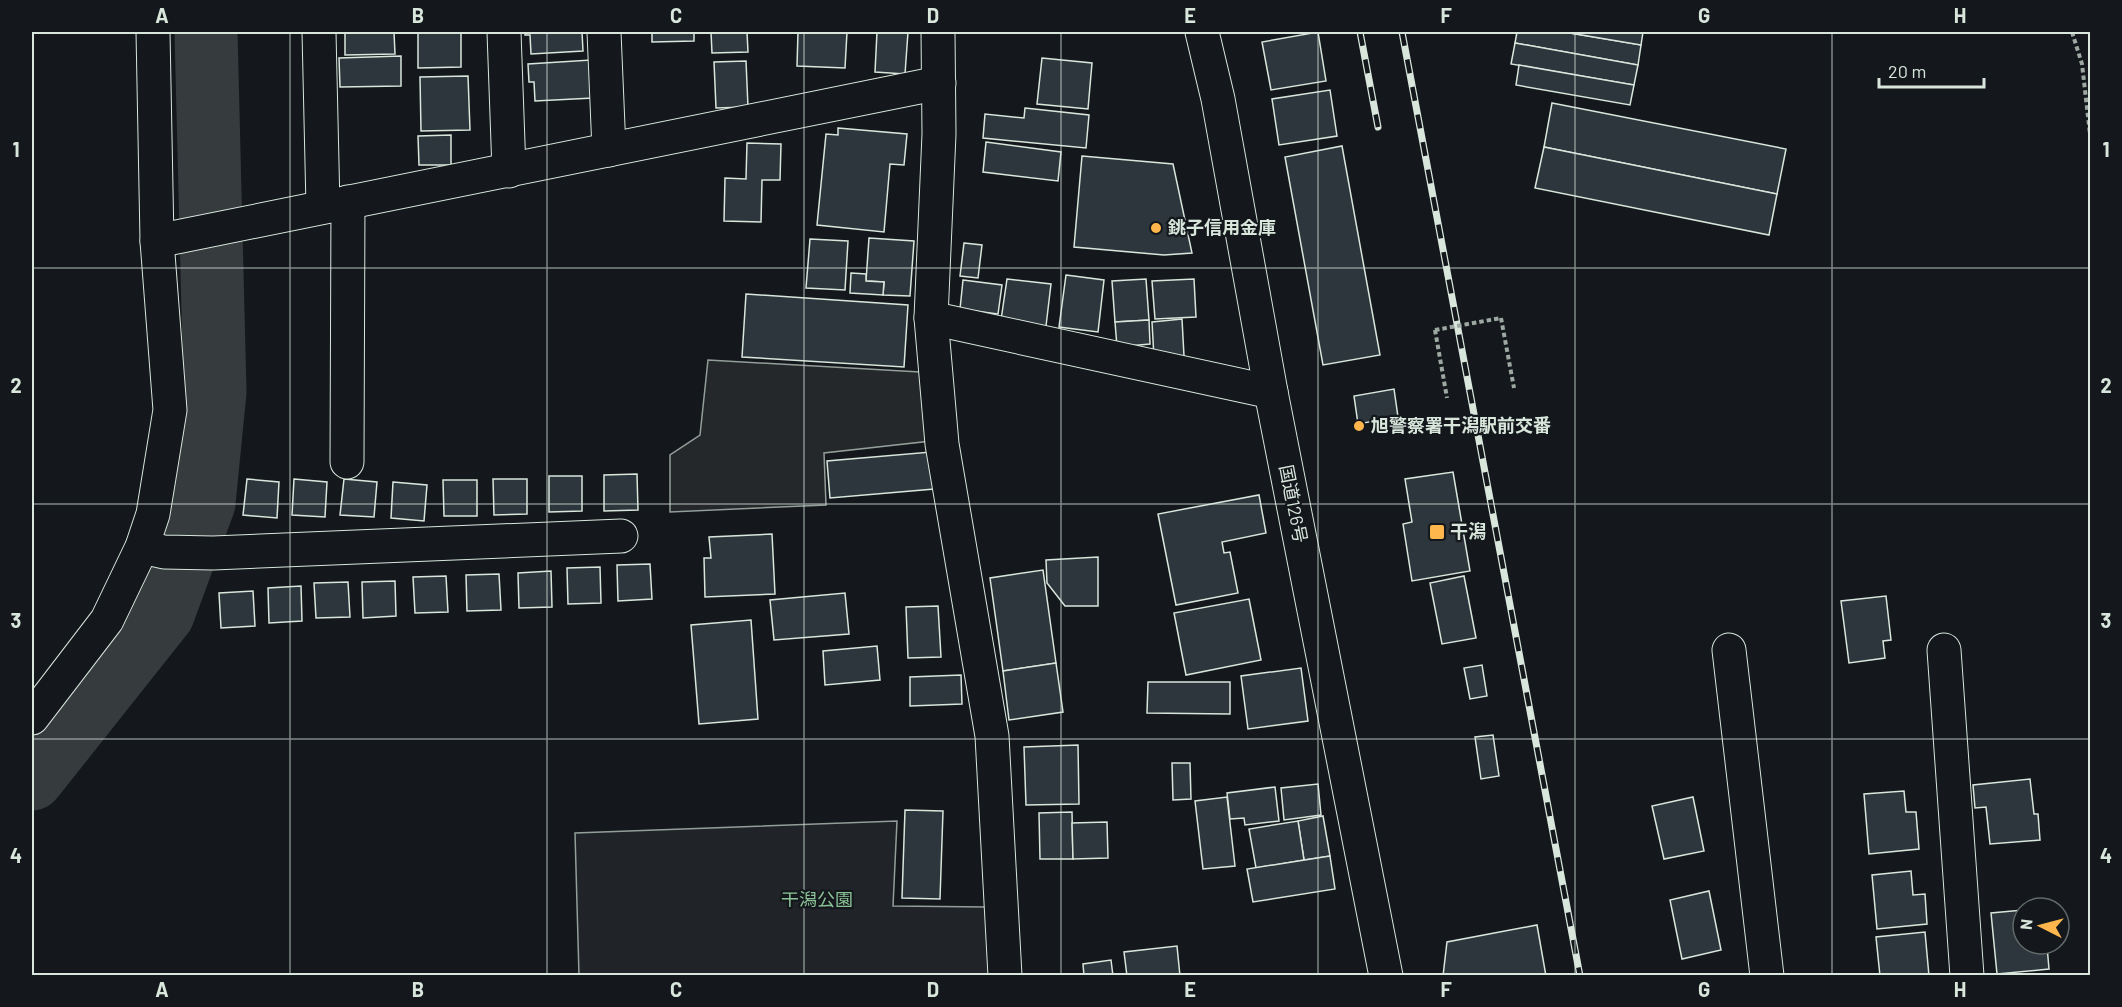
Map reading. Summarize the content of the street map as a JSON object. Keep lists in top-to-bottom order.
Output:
{
  "streets": {
    "main road": ["国道126号"]
  },
  "parks": ["干潟公園"],
  "places": {
    "other": ["銚子信用金庫", "旭警察署干潟駅前交番"],
    "transit": ["干潟"]
  },
  "scale_bar": "20 m",
  "north": "left",
  "grid": {
    "columns": [
      "A",
      "B",
      "C",
      "D",
      "E",
      "F",
      "G",
      "H"
    ],
    "rows": [
      "1",
      "2",
      "3",
      "4"
    ]
  }
}
